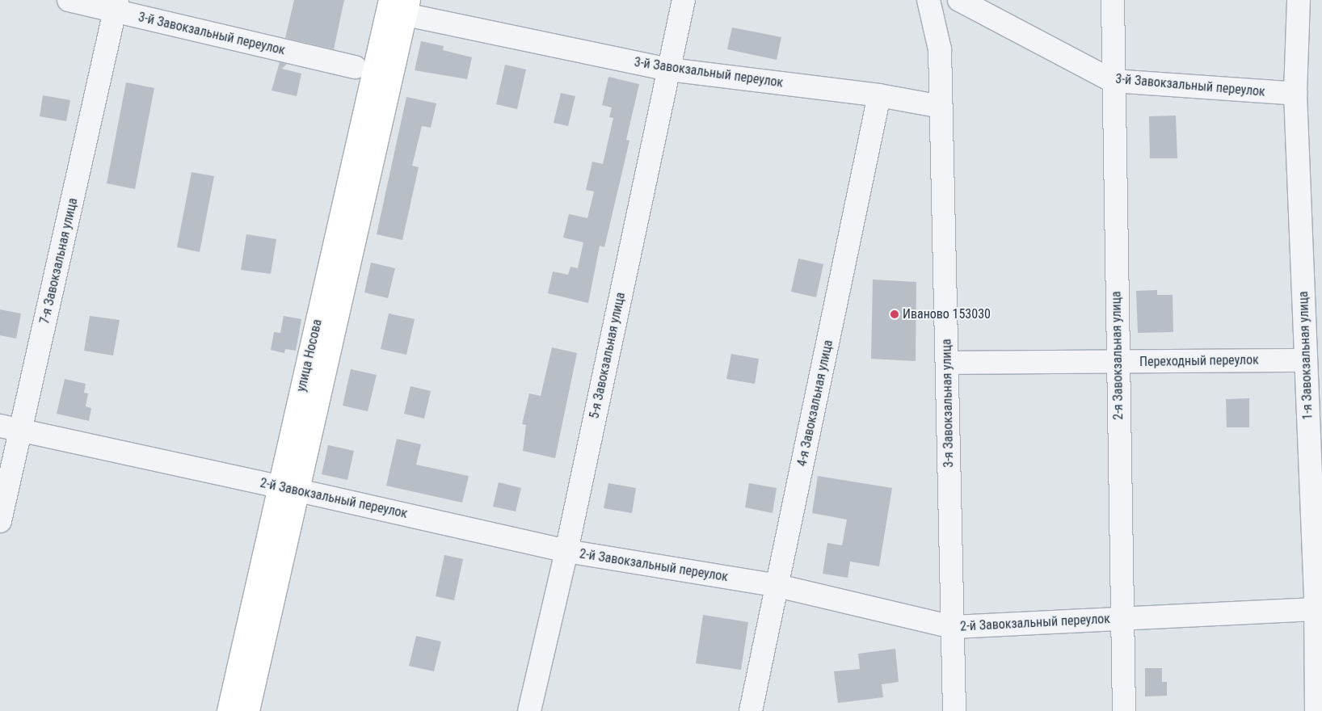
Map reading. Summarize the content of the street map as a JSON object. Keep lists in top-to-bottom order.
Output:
{
  "streets": {
    "main road": ["улица Носова"],
    "street": [
      "3-й Завокзальный переулок",
      "7-я Завокзальная улица",
      "5-я Завокзальная улица",
      "2-я Завокзальная улица",
      "1-я Завокзальная улица",
      "Переходный переулок",
      "4-я Завокзальная улица",
      "3-я Завокзальная улица",
      "2-й Завокзальный переулок"
    ]
  },
  "crossings": [
    ["3-й Завокзальный переулок", "7-я Завокзальная улица"],
    ["3-й Завокзальный переулок", "улица Носова"],
    ["3-й Завокзальный переулок", "5-я Завокзальная улица"],
    ["3-й Завокзальный переулок", "2-я Завокзальная улица"],
    ["3-й Завокзальный переулок", "1-я Завокзальная улица"],
    ["3-й Завокзальный переулок", "4-я Завокзальная улица"],
    ["3-й Завокзальный переулок", "3-я Завокзальная улица"],
    ["7-я Завокзальная улица", "2-й Завокзальный переулок"],
    ["улица Носова", "2-й Завокзальный переулок"],
    ["5-я Завокзальная улица", "2-й Завокзальный переулок"],
    ["2-я Завокзальная улица", "Переходный переулок"],
    ["2-я Завокзальная улица", "2-й Завокзальный переулок"],
    ["1-я Завокзальная улица", "Переходный переулок"],
    ["1-я Завокзальная улица", "2-й Завокзальный переулок"],
    ["Переходный переулок", "3-я Завокзальная улица"],
    ["4-я Завокзальная улица", "2-й Завокзальный переулок"],
    ["3-я Завокзальная улица", "2-й Завокзальный переулок"]
  ],
  "places": ["Иваново 153030"]
}
